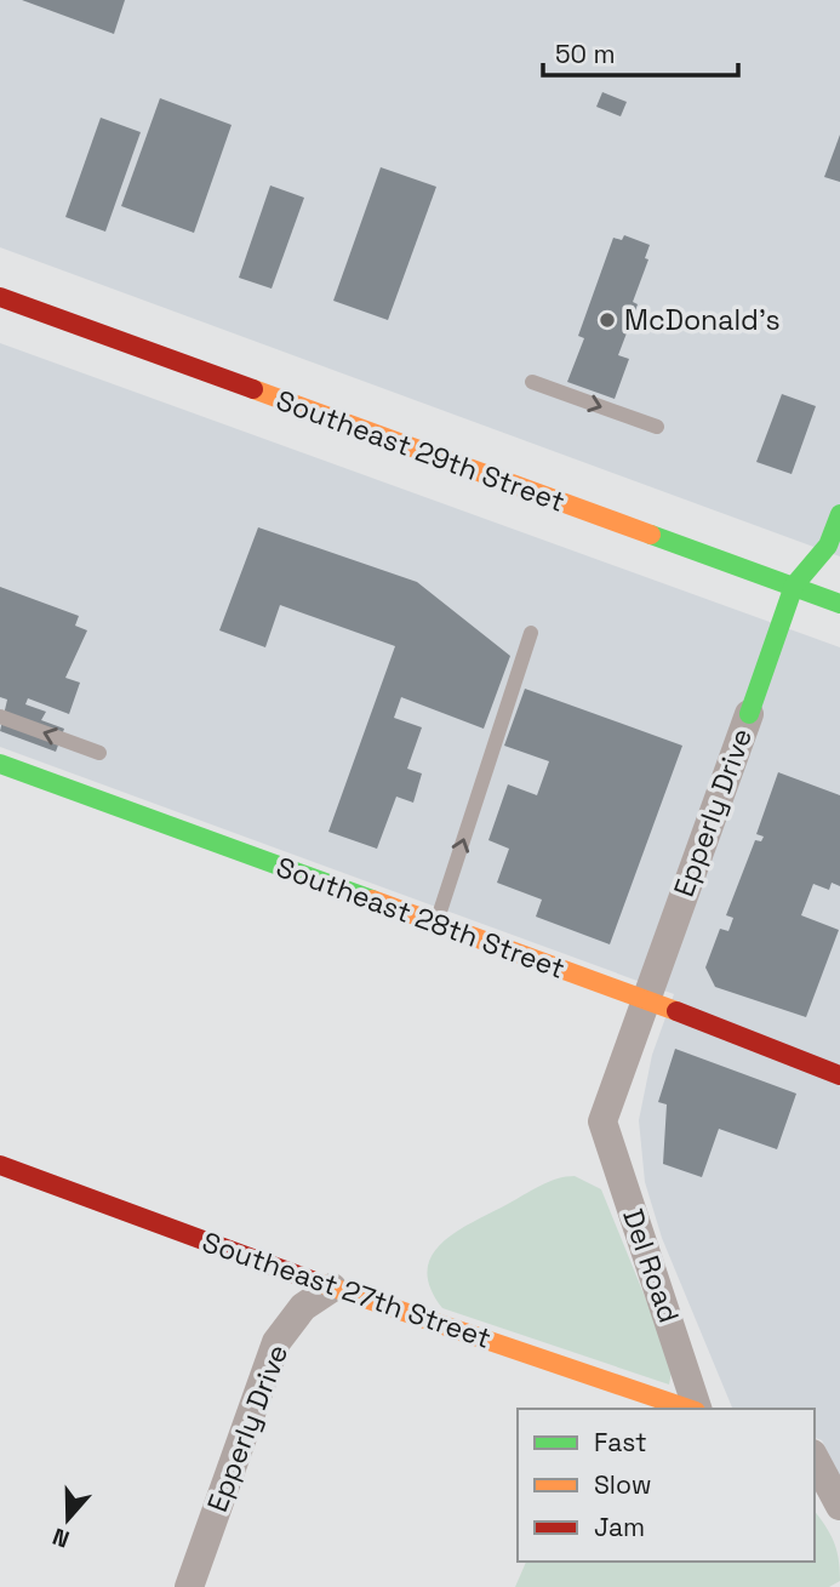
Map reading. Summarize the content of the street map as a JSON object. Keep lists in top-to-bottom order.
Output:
{
  "streets": {
    "street": [
      "Southeast 29th Street",
      "Epperly Drive",
      "Southeast 28th Street",
      "Del Road",
      "Southeast 27th Street"
    ]
  },
  "crossings": [
    ["Southeast 29th Street", "Epperly Drive"],
    ["Epperly Drive", "Southeast 28th Street"],
    ["Epperly Drive", "Del Road"],
    ["Epperly Drive", "Southeast 27th Street"]
  ],
  "places": ["McDonald's"],
  "legend": ["Fast", "Slow", "Jam"],
  "scale_bar": "50 m",
  "north": "bottom"
}
